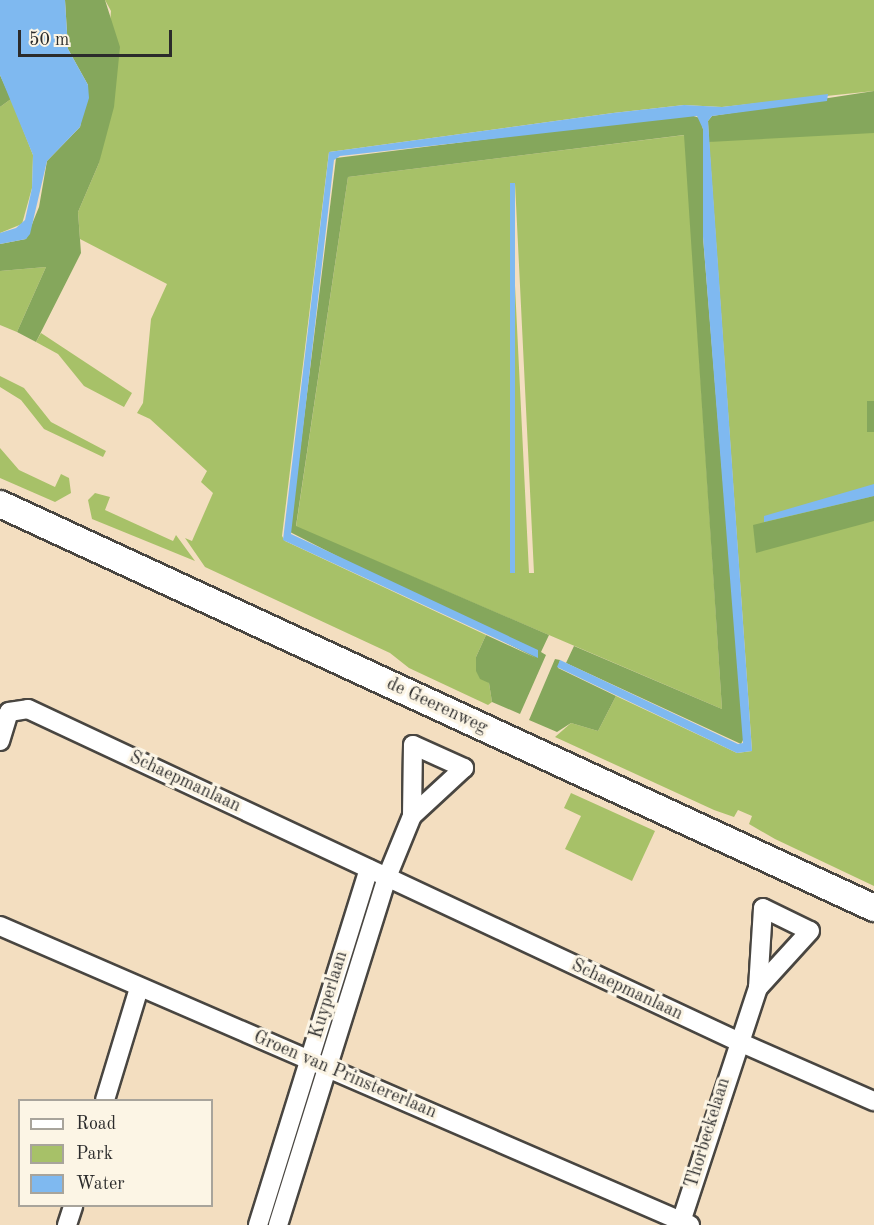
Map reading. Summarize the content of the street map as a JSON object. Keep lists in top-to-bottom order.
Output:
{
  "streets": {
    "main road": ["de Geerenweg"],
    "street": [
      "Schaepmanlaan",
      "Kuyperlaan",
      "Groen van Prinstererlaan",
      "Thorbeckelaan"
    ]
  },
  "crossings": [
    ["Schaepmanlaan", "Kuyperlaan"],
    ["Schaepmanlaan", "Thorbeckelaan"],
    ["Kuyperlaan", "Groen van Prinstererlaan"],
    ["Groen van Prinstererlaan", "Thorbeckelaan"]
  ],
  "legend": ["Road", "Park", "Water"],
  "scale_bar": "50 m"
}
